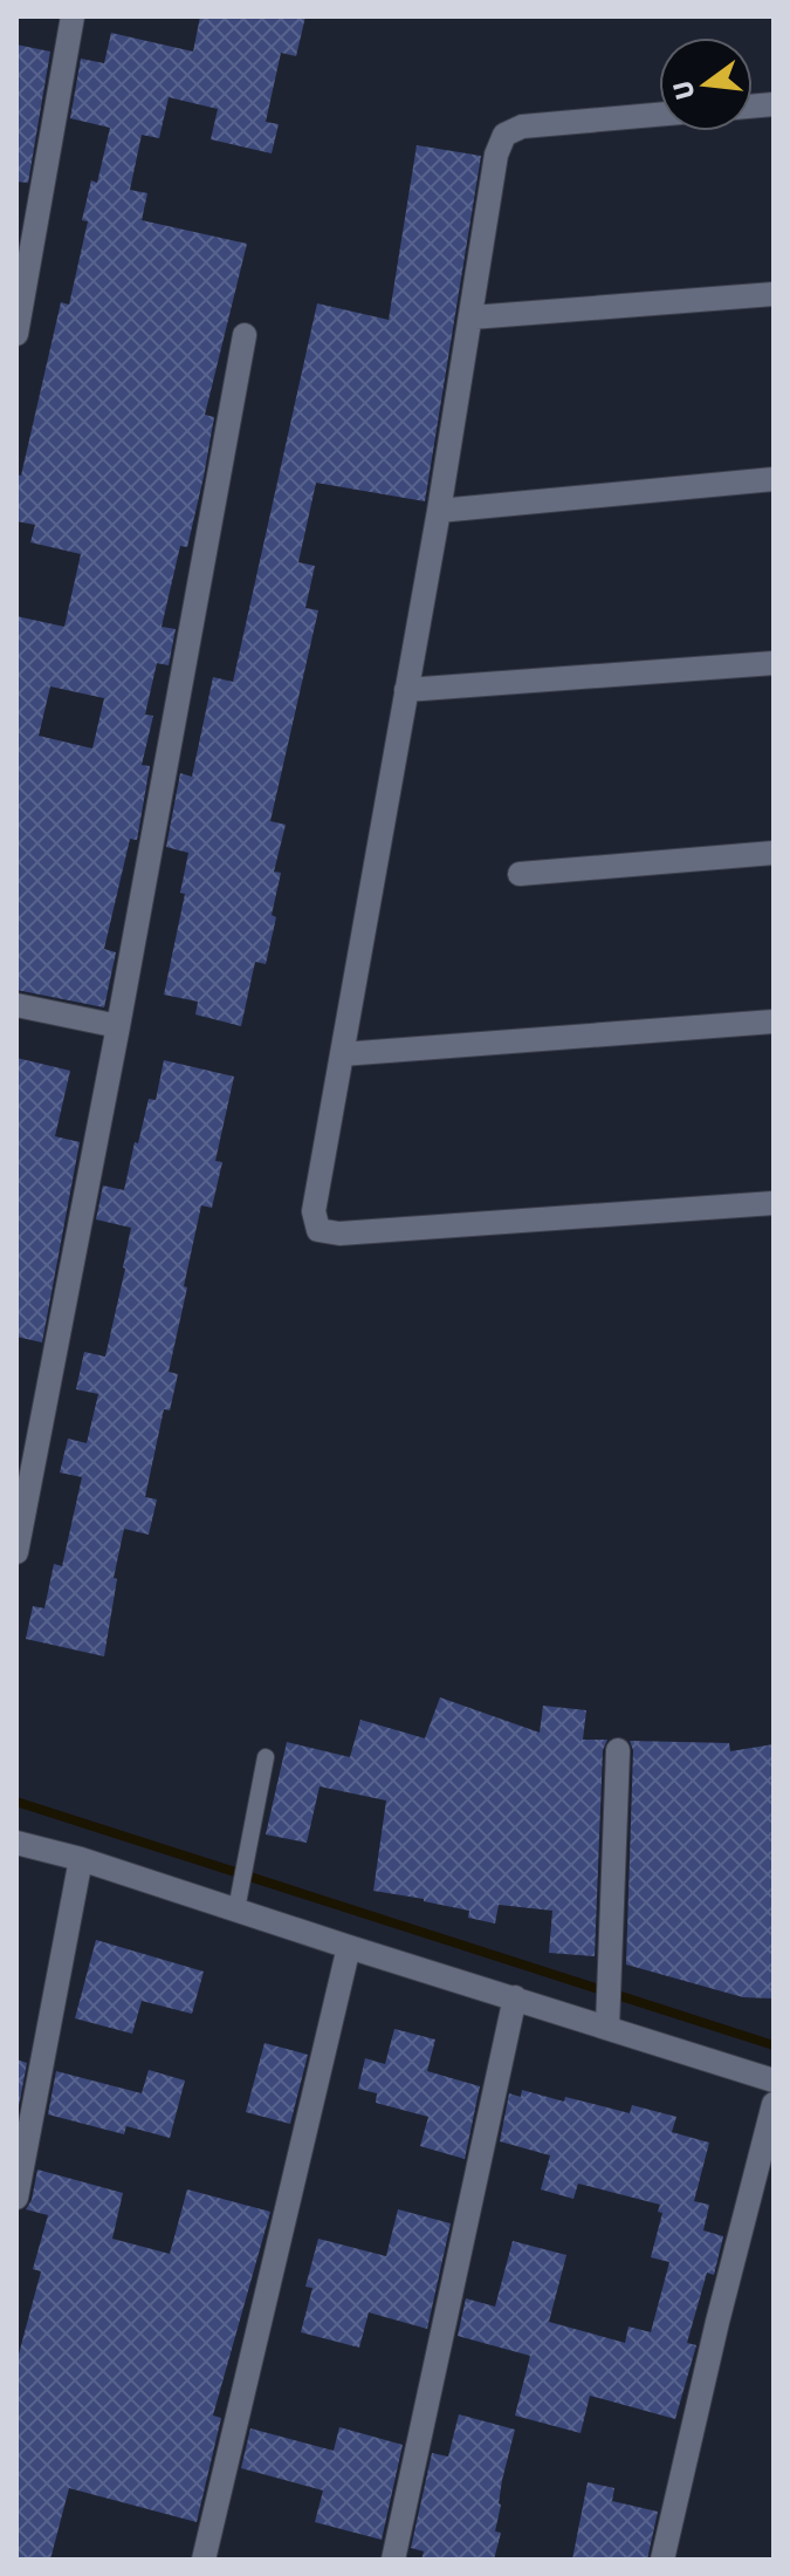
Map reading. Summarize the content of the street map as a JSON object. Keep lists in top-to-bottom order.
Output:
{
  "north": "left"
}
